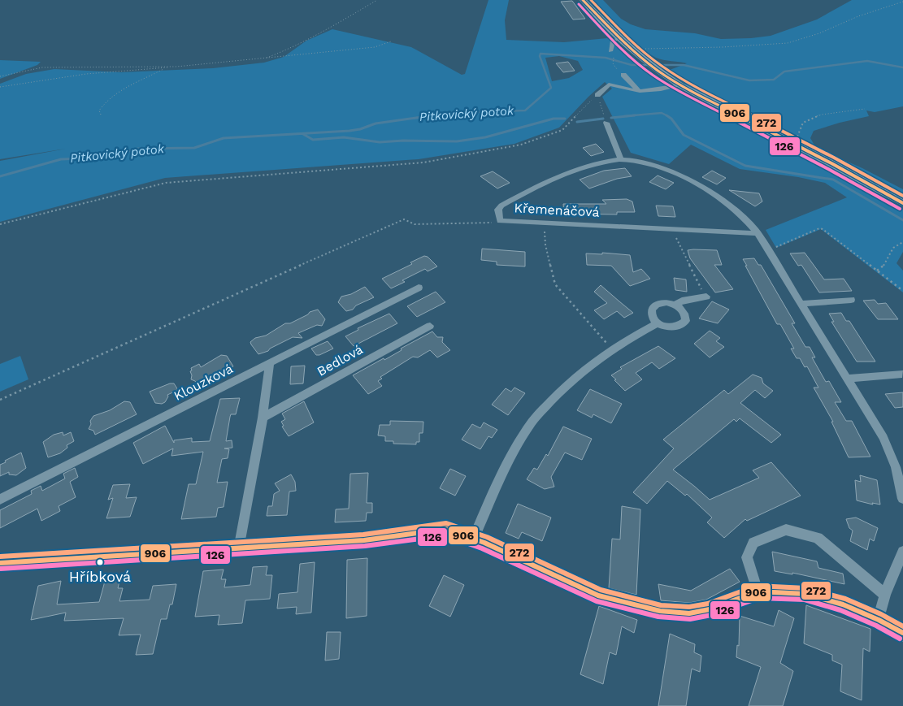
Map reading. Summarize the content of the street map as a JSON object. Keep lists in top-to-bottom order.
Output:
{
  "streets": {
    "street": ["Křemenáčová", "Bedlová", "Klouzková"]
  },
  "water": ["Pitkovický potok"],
  "places": ["Hříbková"],
  "lines": ["transit line 906", "transit line 272", "transit line 126"]
}
